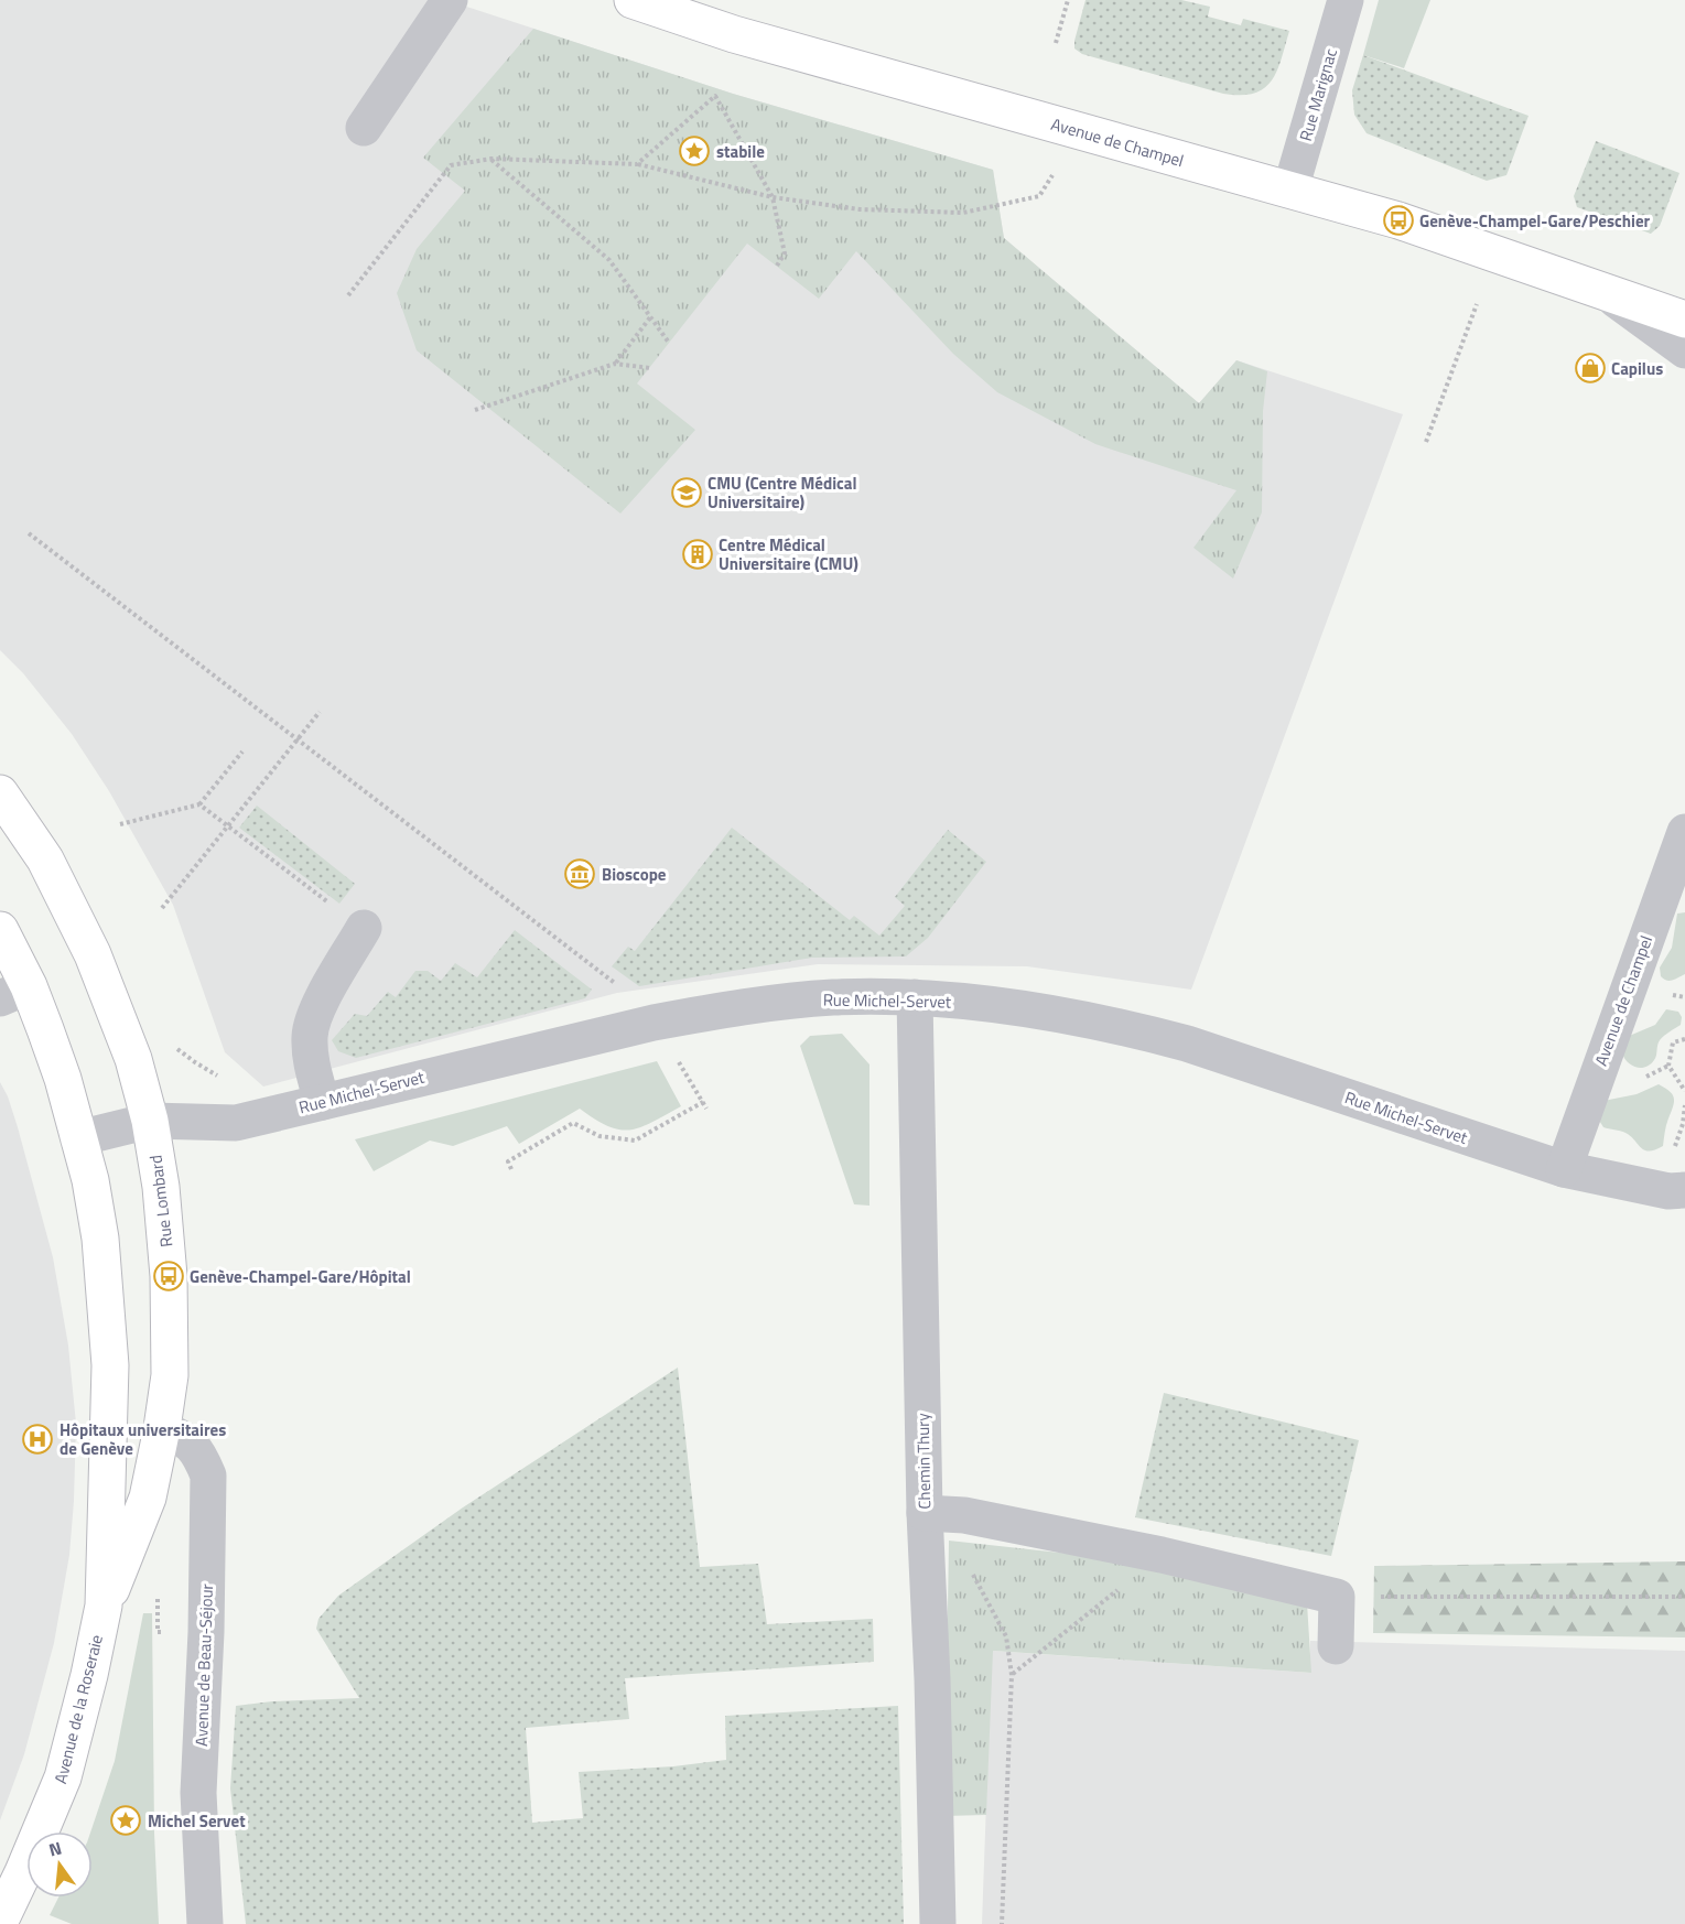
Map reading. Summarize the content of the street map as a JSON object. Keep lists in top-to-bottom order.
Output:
{
  "streets": {
    "main road": ["Avenue de Champel", "Rue Lombard", "Avenue de la Roseraie"],
    "street": [
      "Rue Marignac",
      "Rue Michel-Servet",
      "Chemin Thury",
      "Avenue de Beau-Séjour"
    ]
  },
  "crossings": [
    ["Rue Marignac", "Avenue de Champel"],
    ["Avenue de Champel", "Rue Michel-Servet"],
    ["Rue Michel-Servet", "Rue Lombard"],
    ["Rue Michel-Servet", "Chemin Thury"],
    ["Rue Lombard", "Avenue de Beau-Séjour"],
    ["Rue Lombard", "Avenue de la Roseraie"],
    ["Avenue de Beau-Séjour", "Avenue de la Roseraie"]
  ],
  "places": {
    "place": ["stabile", "Michel Servet"],
    "bus stop": ["Genève-Champel-Gare/Peschier", "Genève-Champel-Gare/Hôpital"],
    "shop": ["Capilus"],
    "school or university": ["CMU (Centre Médical Universitaire)"],
    "building": ["Centre Médical Universitaire (CMU)"],
    "museum": ["Bioscope"],
    "hospital": ["Hôpitaux universitaires de Genève"]
  },
  "north": "top"
}
